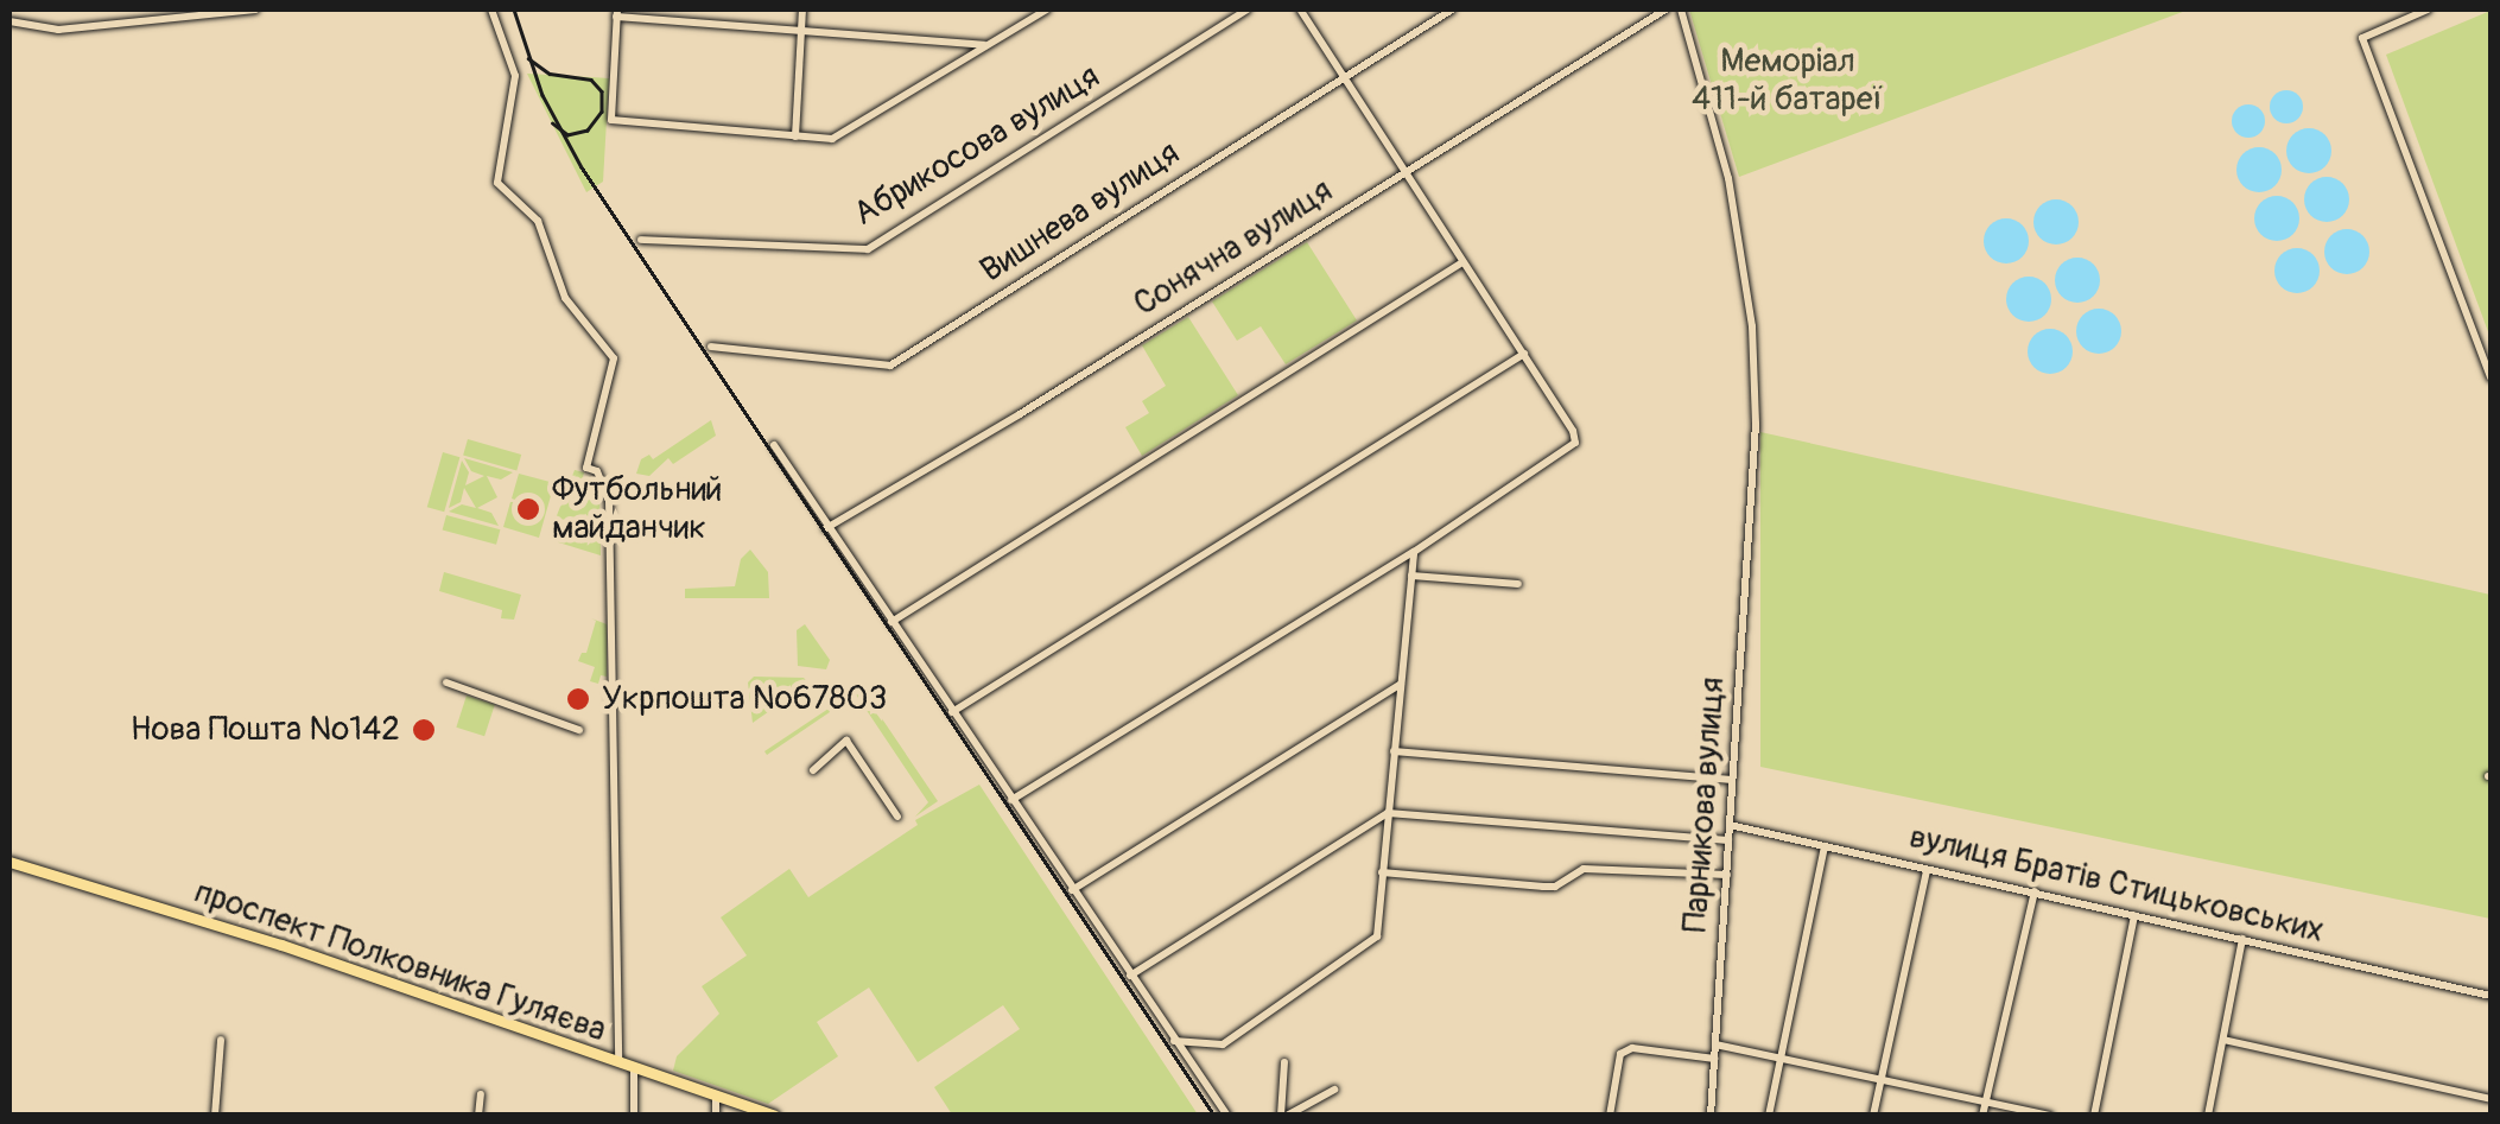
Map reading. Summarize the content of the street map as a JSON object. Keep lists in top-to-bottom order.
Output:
{
  "streets": {
    "main road": ["проспект Полковника Гуляєва"],
    "street": [
      "Абрикосова вулиця",
      "Вишнева вулиця",
      "Сонячна вулиця",
      "Парникова вулиця",
      "вулиця Братів Стицьковських"
    ]
  },
  "crossings": [
    ["Парникова вулиця", "вулиця Братів Стицьковських"]
  ],
  "parks": ["Меморіал 411-й батареї"],
  "places": ["Футбольний майданчик", "Укрпошта №67803", "Нова Пошта №142"]
}
